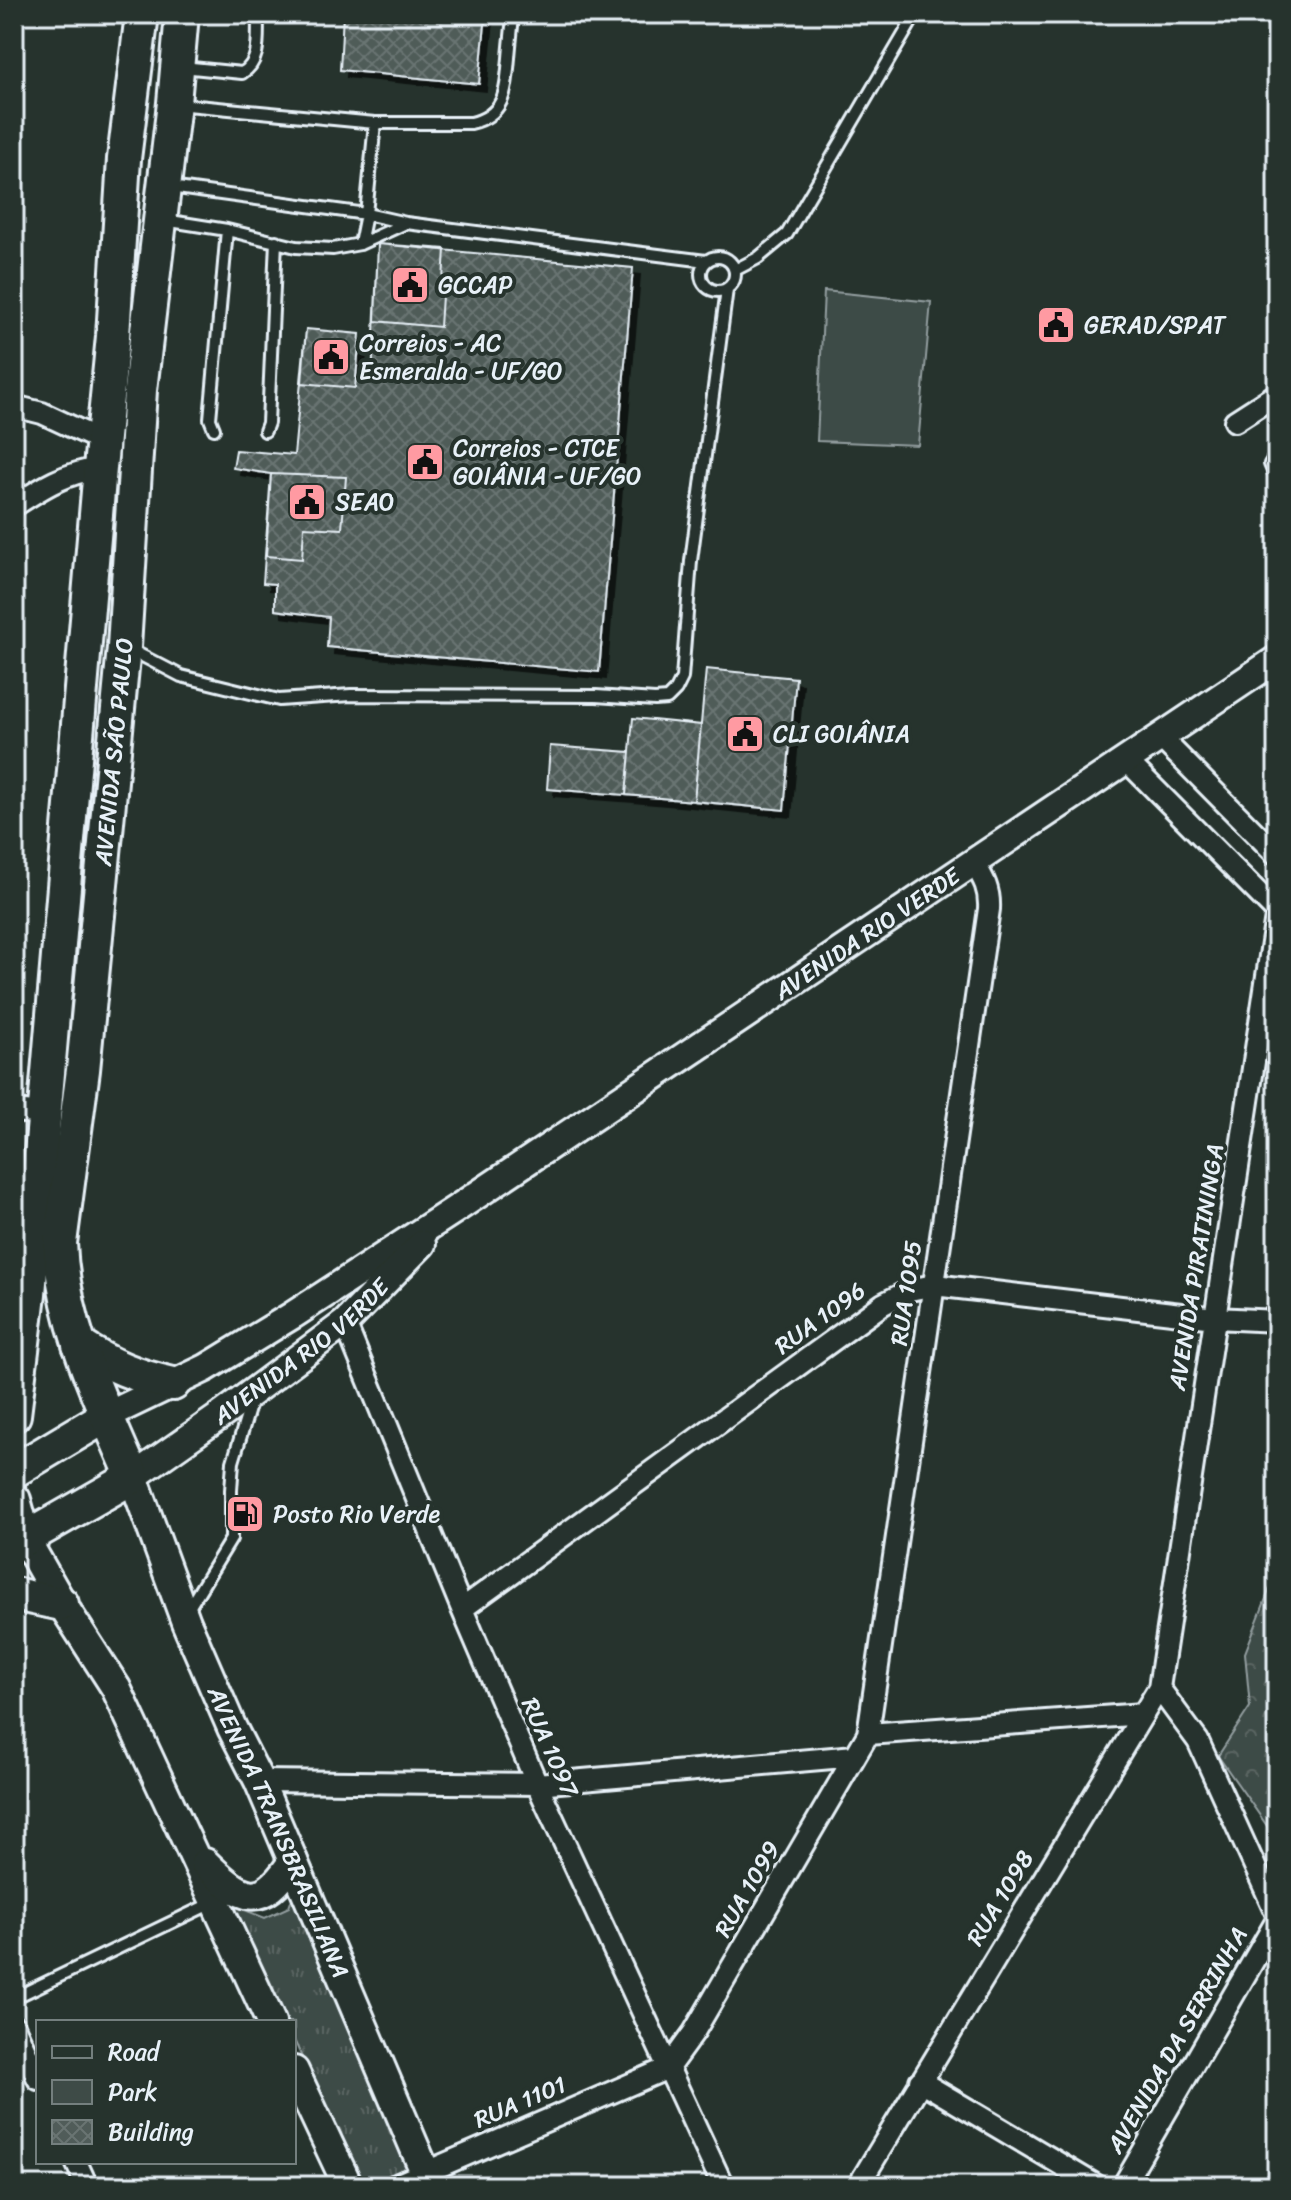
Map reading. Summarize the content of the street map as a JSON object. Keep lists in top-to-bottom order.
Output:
{
  "streets": {
    "main road": ["AVENIDA SÃO PAULO", "AVENIDA TRANSBRASILIANA"],
    "street": [
      "AVENIDA RIO VERDE",
      "AVENIDA PIRATININGA",
      "RUA 1095",
      "RUA 1096",
      "RUA 1097",
      "RUA 1099",
      "RUA 1098",
      "AVENIDA DA SERRINHA",
      "RUA 1101"
    ]
  },
  "crossings": [
    ["AVENIDA SÃO PAULO", "AVENIDA RIO VERDE"],
    ["AVENIDA SÃO PAULO", "AVENIDA TRANSBRASILIANA"],
    ["AVENIDA RIO VERDE", "RUA 1095"],
    ["AVENIDA RIO VERDE", "RUA 1097"],
    ["AVENIDA RIO VERDE", "AVENIDA TRANSBRASILIANA"],
    ["AVENIDA PIRATININGA", "RUA 1096"],
    ["AVENIDA PIRATININGA", "RUA 1098"],
    ["RUA 1095", "RUA 1096"],
    ["RUA 1095", "RUA 1099"],
    ["RUA 1096", "RUA 1097"],
    ["RUA 1097", "RUA 1099"],
    ["RUA 1097", "RUA 1101"],
    ["AVENIDA TRANSBRASILIANA", "RUA 1101"],
    ["RUA 1099", "RUA 1101"]
  ],
  "places": {
    "public building": [
      "GCCAP",
      "GERAD/SPAT",
      "Correios - AC Esmeralda - UF/GO",
      "Correios - CTCE GOIÂNIA - UF/GO",
      "SEAO",
      "CLI GOIÂNIA"
    ],
    "fuel station": ["Posto Rio Verde"]
  },
  "legend": ["Road", "Park", "Building"]
}
